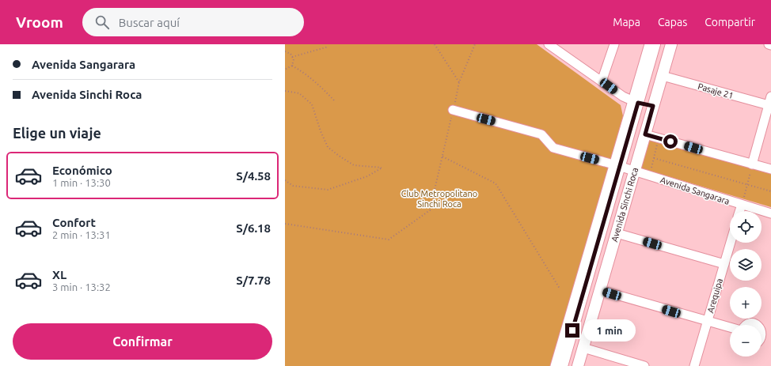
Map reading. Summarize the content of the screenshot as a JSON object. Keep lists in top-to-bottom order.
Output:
{
  "streets": {
    "main road": ["Avenida Sinchi Roca"],
    "street": ["Pasaje 21", "Avenida Sangarara", "Arequipa"]
  },
  "crossings": [
    ["Pasaje 21", "Avenida Sinchi Roca"],
    ["Avenida Sangarara", "Avenida Sinchi Roca"]
  ],
  "parks": ["Club Metropolitano Sinchi Roca"],
  "page": {
    "header": "Vroom",
    "search": "Buscar aquí",
    "nav": ["Mapa", "Capas", "Compartir"],
    "banner": ["Avenida Sangarara", "Avenida Sinchi Roca"],
    "heading": "Elige un viaje",
    "list": [
      {
        "name": "Económico",
        "note": "1 min · 13:30",
        "value": "S/4.58"
      },
      {
        "name": "Confort",
        "note": "2 min · 13:31",
        "value": "S/6.18"
      },
      {
        "name": "XL",
        "note": "3 min · 13:32",
        "value": "S/7.78"
      }
    ],
    "map_buttons": ["+", "−"],
    "buttons": "Confirmar",
    "bubble": "1 min"
  }
}
